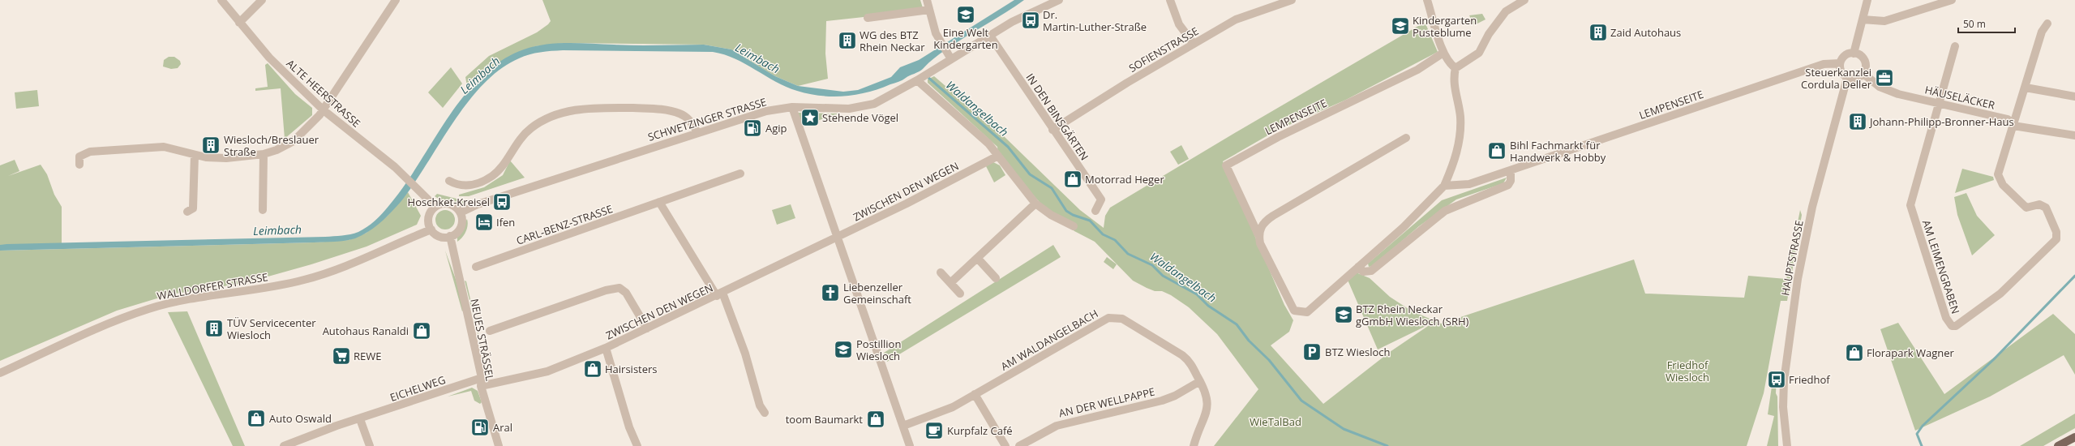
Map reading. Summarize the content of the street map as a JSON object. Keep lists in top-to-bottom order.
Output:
{
  "streets": {
    "street": [
      "SOFIENSTRASSE",
      "ALTE HEERSTRASSE",
      "HÄUSELÄCKER",
      "LEMPENSEITE",
      "IN DEN BINSGÄRTEN",
      "SCHWETZINGER STRASSE",
      "ZWISCHEN DEN WEGEN",
      "CARL-BENZ-STRASSE",
      "HAUPTSTRASSE",
      "AM LEIMENGRABEN",
      "WALLDORFER STRASSE",
      "NEUES STRÄSSEL",
      "AM WALDANGELBACH",
      "EICHELWEG",
      "AN DER WELLPAPPE"
    ]
  },
  "crossings": [
    ["SOFIENSTRASSE", "IN DEN BINSGÄRTEN"],
    ["ALTE HEERSTRASSE", "SCHWETZINGER STRASSE"],
    ["ALTE HEERSTRASSE", "WALLDORFER STRASSE"],
    ["ALTE HEERSTRASSE", "NEUES STRÄSSEL"],
    ["HÄUSELÄCKER", "LEMPENSEITE"],
    ["HÄUSELÄCKER", "HAUPTSTRASSE"],
    ["HÄUSELÄCKER", "AM LEIMENGRABEN"],
    ["LEMPENSEITE", "HAUPTSTRASSE"],
    ["IN DEN BINSGÄRTEN", "SCHWETZINGER STRASSE"],
    ["SCHWETZINGER STRASSE", "WALLDORFER STRASSE"],
    ["SCHWETZINGER STRASSE", "NEUES STRÄSSEL"],
    ["ZWISCHEN DEN WEGEN", "NEUES STRÄSSEL"],
    ["ZWISCHEN DEN WEGEN", "EICHELWEG"],
    ["WALLDORFER STRASSE", "NEUES STRÄSSEL"],
    ["NEUES STRÄSSEL", "EICHELWEG"],
    ["AM WALDANGELBACH", "AN DER WELLPAPPE"]
  ],
  "water": ["Leimbach", "Waldangelbach"],
  "parks": ["Friedhof Wiesloch", "WieTalBad"],
  "places": {
    "school or university": [
      "Eine Welt Kindergarten",
      "Kindergarten Pusteblume",
      "BTZ Rhein Neckar gGmbH Wiesloch (SRH)",
      "Postillion Wiesloch"
    ],
    "bus stop": ["Dr. Martin-Luther-Straße", "Hoschket-Kreisel", "Friedhof"],
    "building": [
      "Zaid Autohaus",
      "WG des BTZ Rhein Neckar",
      "Johann-Philipp-Bronner-Haus",
      "Wiesloch/Breslauer Straße",
      "TÜV Servicecenter Wiesloch"
    ],
    "office": ["Steuerkanzlei Cordula Deller"],
    "place": ["Stehende Vögel"],
    "fuel station": ["Agip", "Aral"],
    "shop": [
      "Bihl Fachmarkt für Handwerk & Hobby",
      "Motorrad Heger",
      "Autohaus Ranaldi",
      "Florapark Wagner",
      "Hairsisters",
      "Auto Oswald",
      "toom Baumarkt"
    ],
    "hotel": ["Ifen"],
    "church": ["Liebenzeller Gemeinschaft"],
    "parking": ["BTZ Wiesloch"],
    "supermarket": ["REWE"],
    "cafe": ["Kurpfalz Café"]
  },
  "scale_bar": "50 m"
}
